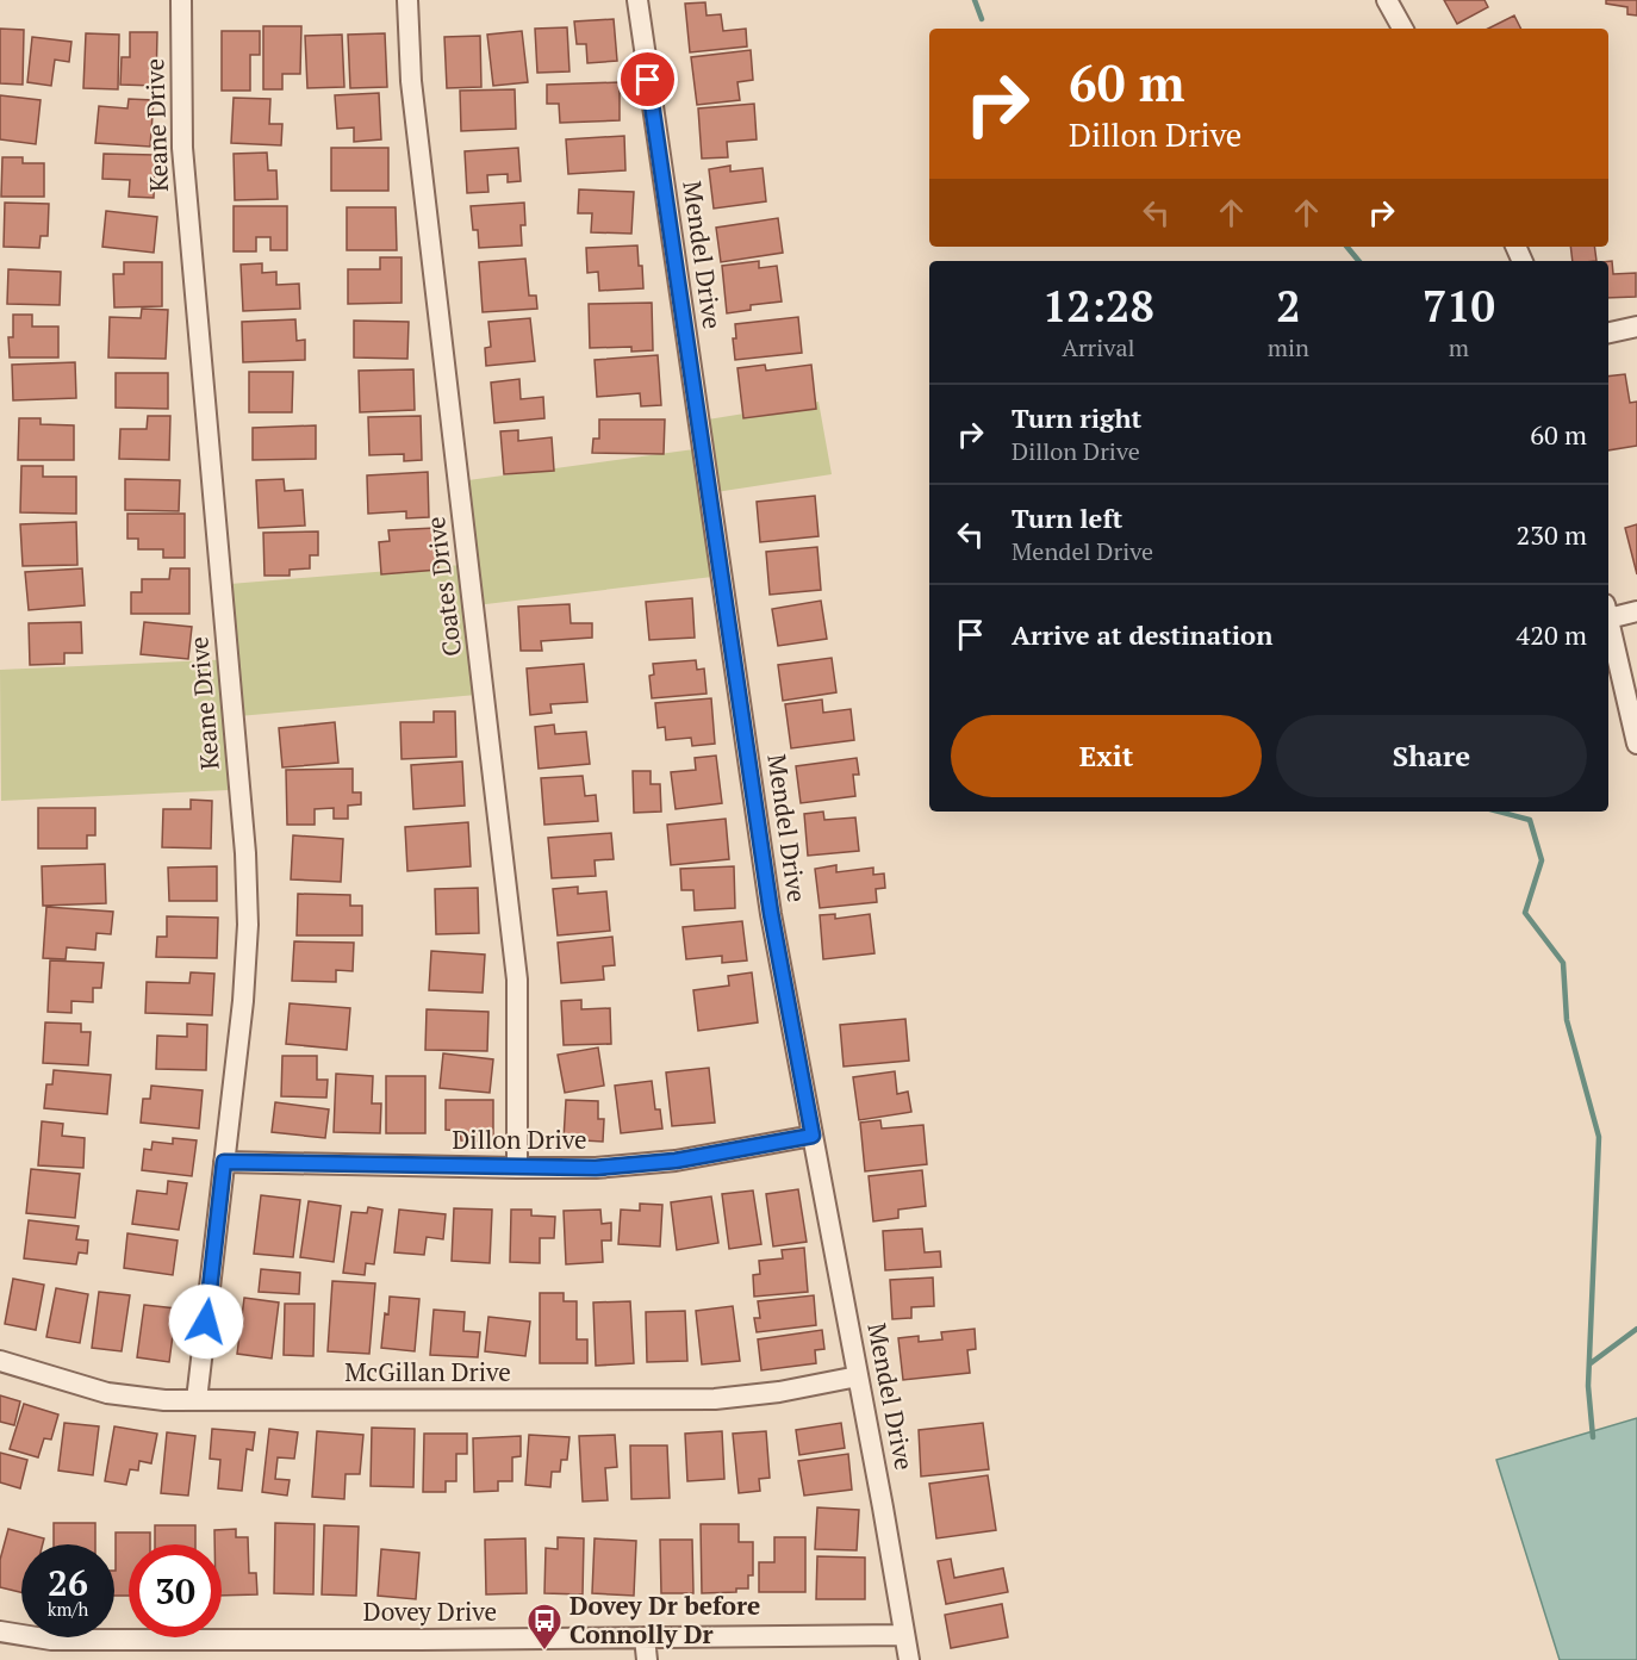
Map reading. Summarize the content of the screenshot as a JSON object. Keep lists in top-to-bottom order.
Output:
{
  "streets": {
    "street": [
      "Keane Drive",
      "Mendel Drive",
      "Coates Drive",
      "Dillon Drive",
      "McGillan Drive",
      "Dovey Drive"
    ]
  },
  "crossings": [
    ["Keane Drive", "Dillon Drive"],
    ["Keane Drive", "McGillan Drive"],
    ["Mendel Drive", "Dillon Drive"],
    ["Mendel Drive", "McGillan Drive"],
    ["Mendel Drive", "Dovey Drive"],
    ["Coates Drive", "Dillon Drive"]
  ],
  "places": {
    "bus stop": ["Dovey Dr before Connolly Dr"]
  },
  "page": {
    "turn": ["60 m", "Dillon Drive"],
    "eta": [
      "12:28",
      "Arrival",
      "2",
      "min",
      "710",
      "m"
    ],
    "list": [
      {
        "name": "Turn right",
        "note": "Dillon Drive",
        "value": "60 m"
      },
      {
        "name": "Turn left",
        "note": "Mendel Drive",
        "value": "230 m"
      },
      {
        "name": "Arrive at destination",
        "value": "420 m"
      }
    ],
    "buttons": ["Exit", "Share"],
    "speed": "26 km/h",
    "limit": "30"
  }
}
